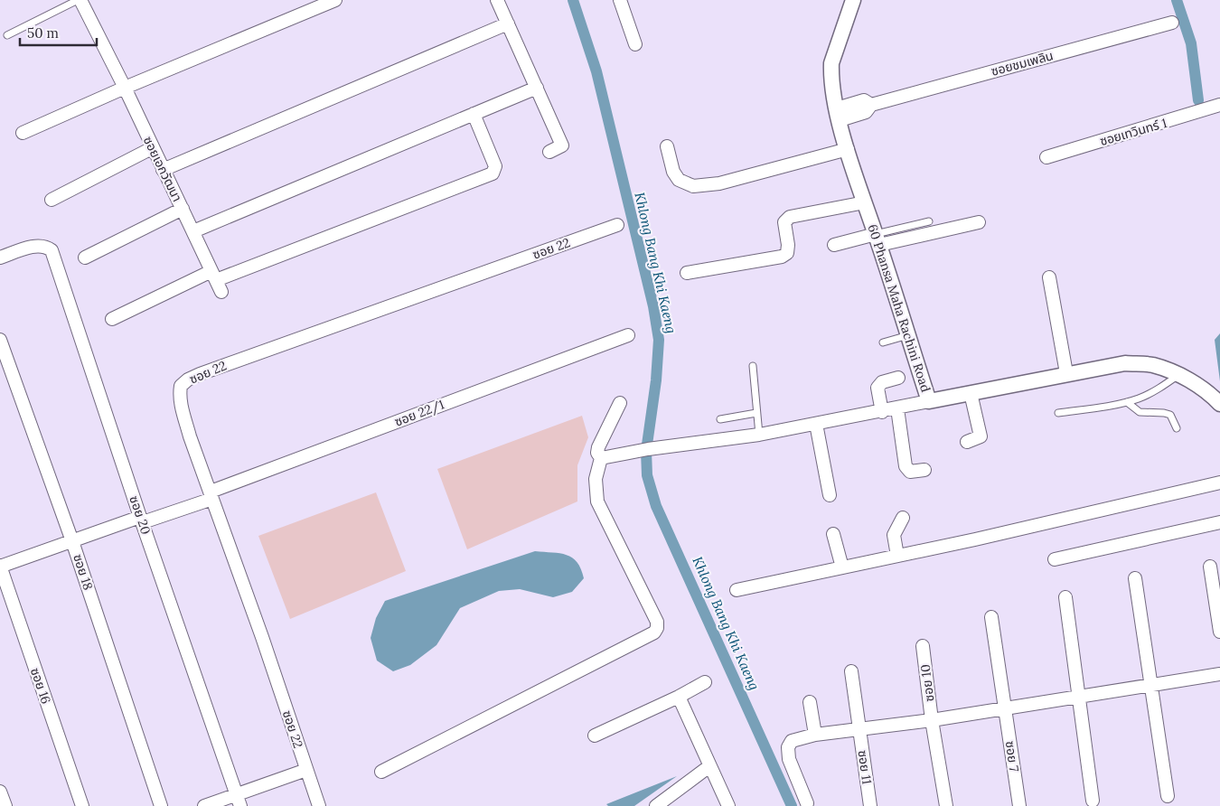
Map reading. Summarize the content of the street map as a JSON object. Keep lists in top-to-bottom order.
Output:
{
  "streets": {
    "street": [
      "ซอยชมเพลิน",
      "ซอยเทวินทร์ 1",
      "ซอยเอกวัฒนา",
      "ซอย 22",
      "60 Phansa Maha Rachini Road",
      "ซอย 22/1",
      "ซอย 20",
      "ซอย 18",
      "ซอย 10",
      "ซอย 16",
      "ซอย 7",
      "ซอย 11"
    ]
  },
  "crossings": [
    ["ซอยชมเพลิน", "60 Phansa Maha Rachini Road"],
    ["ซอย 22", "ซอย 22/1"],
    ["ซอย 22/1", "ซอย 20"],
    ["ซอย 22/1", "ซอย 18"],
    ["ซอย 22/1", "ซอย 16"]
  ],
  "water": ["Khlong Bang Khi Kaeng"],
  "scale_bar": "50 m"
}
